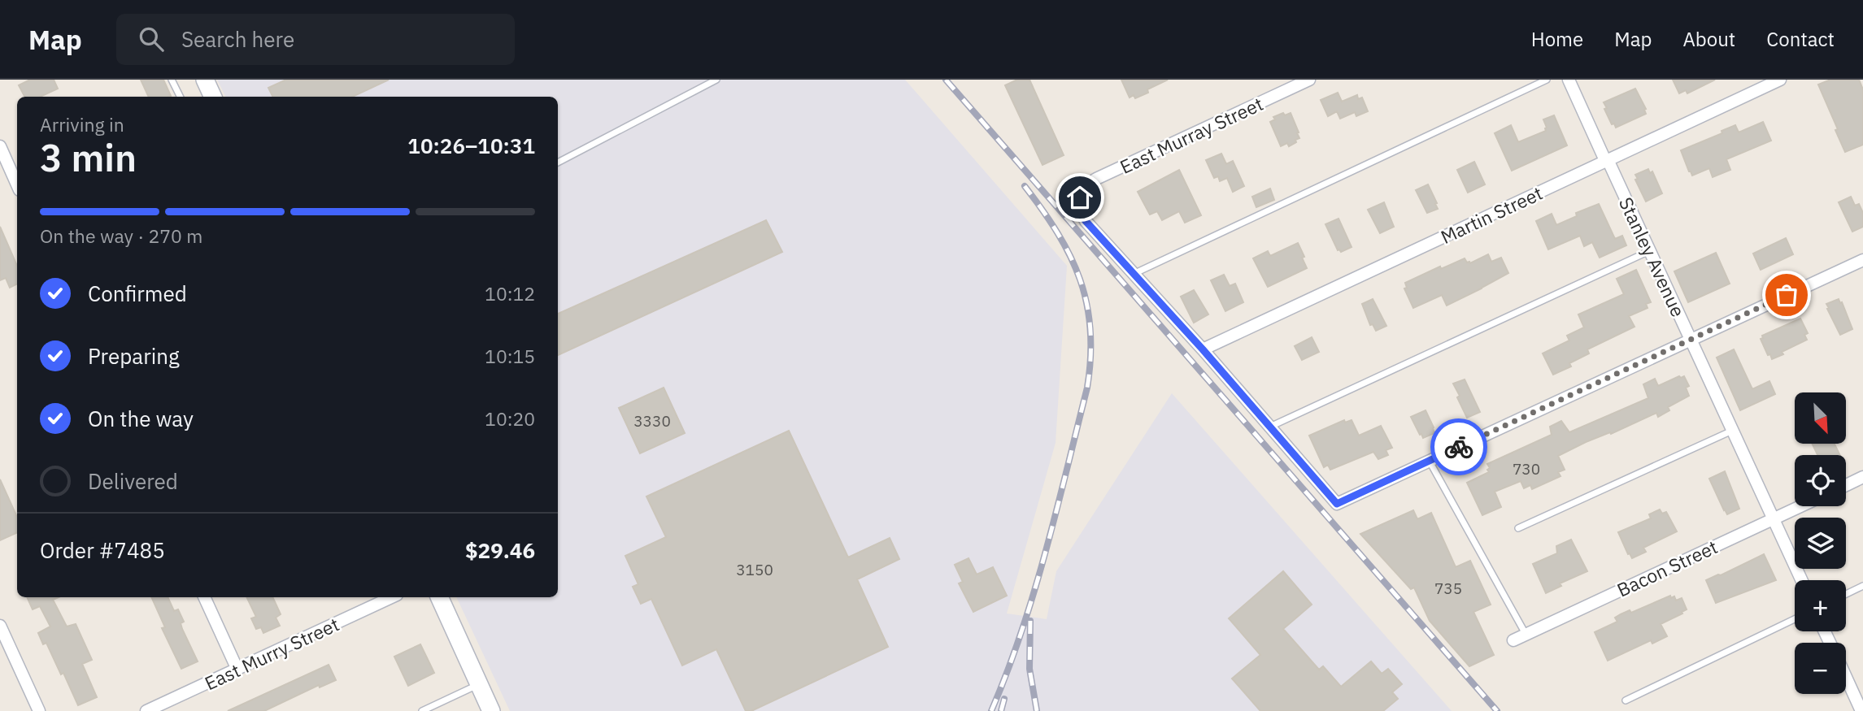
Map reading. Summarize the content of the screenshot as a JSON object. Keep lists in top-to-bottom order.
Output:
{
  "streets": {
    "street": [
      "East Murray Street",
      "Martin Street",
      "Stanley Avenue",
      "Bacon Street",
      "East Murry Street"
    ]
  },
  "crossings": [
    ["Martin Street", "Stanley Avenue"],
    ["Stanley Avenue", "Bacon Street"]
  ],
  "house_numbers": [
    "3330",
    "730",
    "3150",
    "735"
  ],
  "north": "bottom right",
  "page": {
    "header": "Map",
    "search": "Search here",
    "nav": [
      "Home",
      "Map",
      "About",
      "Contact"
    ],
    "heading": ["3 min", "Arriving in", "10:26–10:31"],
    "panel": ["Order #7485", "$29.46"],
    "bar": "On the way · 270 m",
    "list": [
      ["Confirmed", "10:12"],
      ["Preparing", "10:15"],
      ["On the way", "10:20"],
      "Delivered"
    ],
    "map_buttons": ["+", "−"]
  }
}
